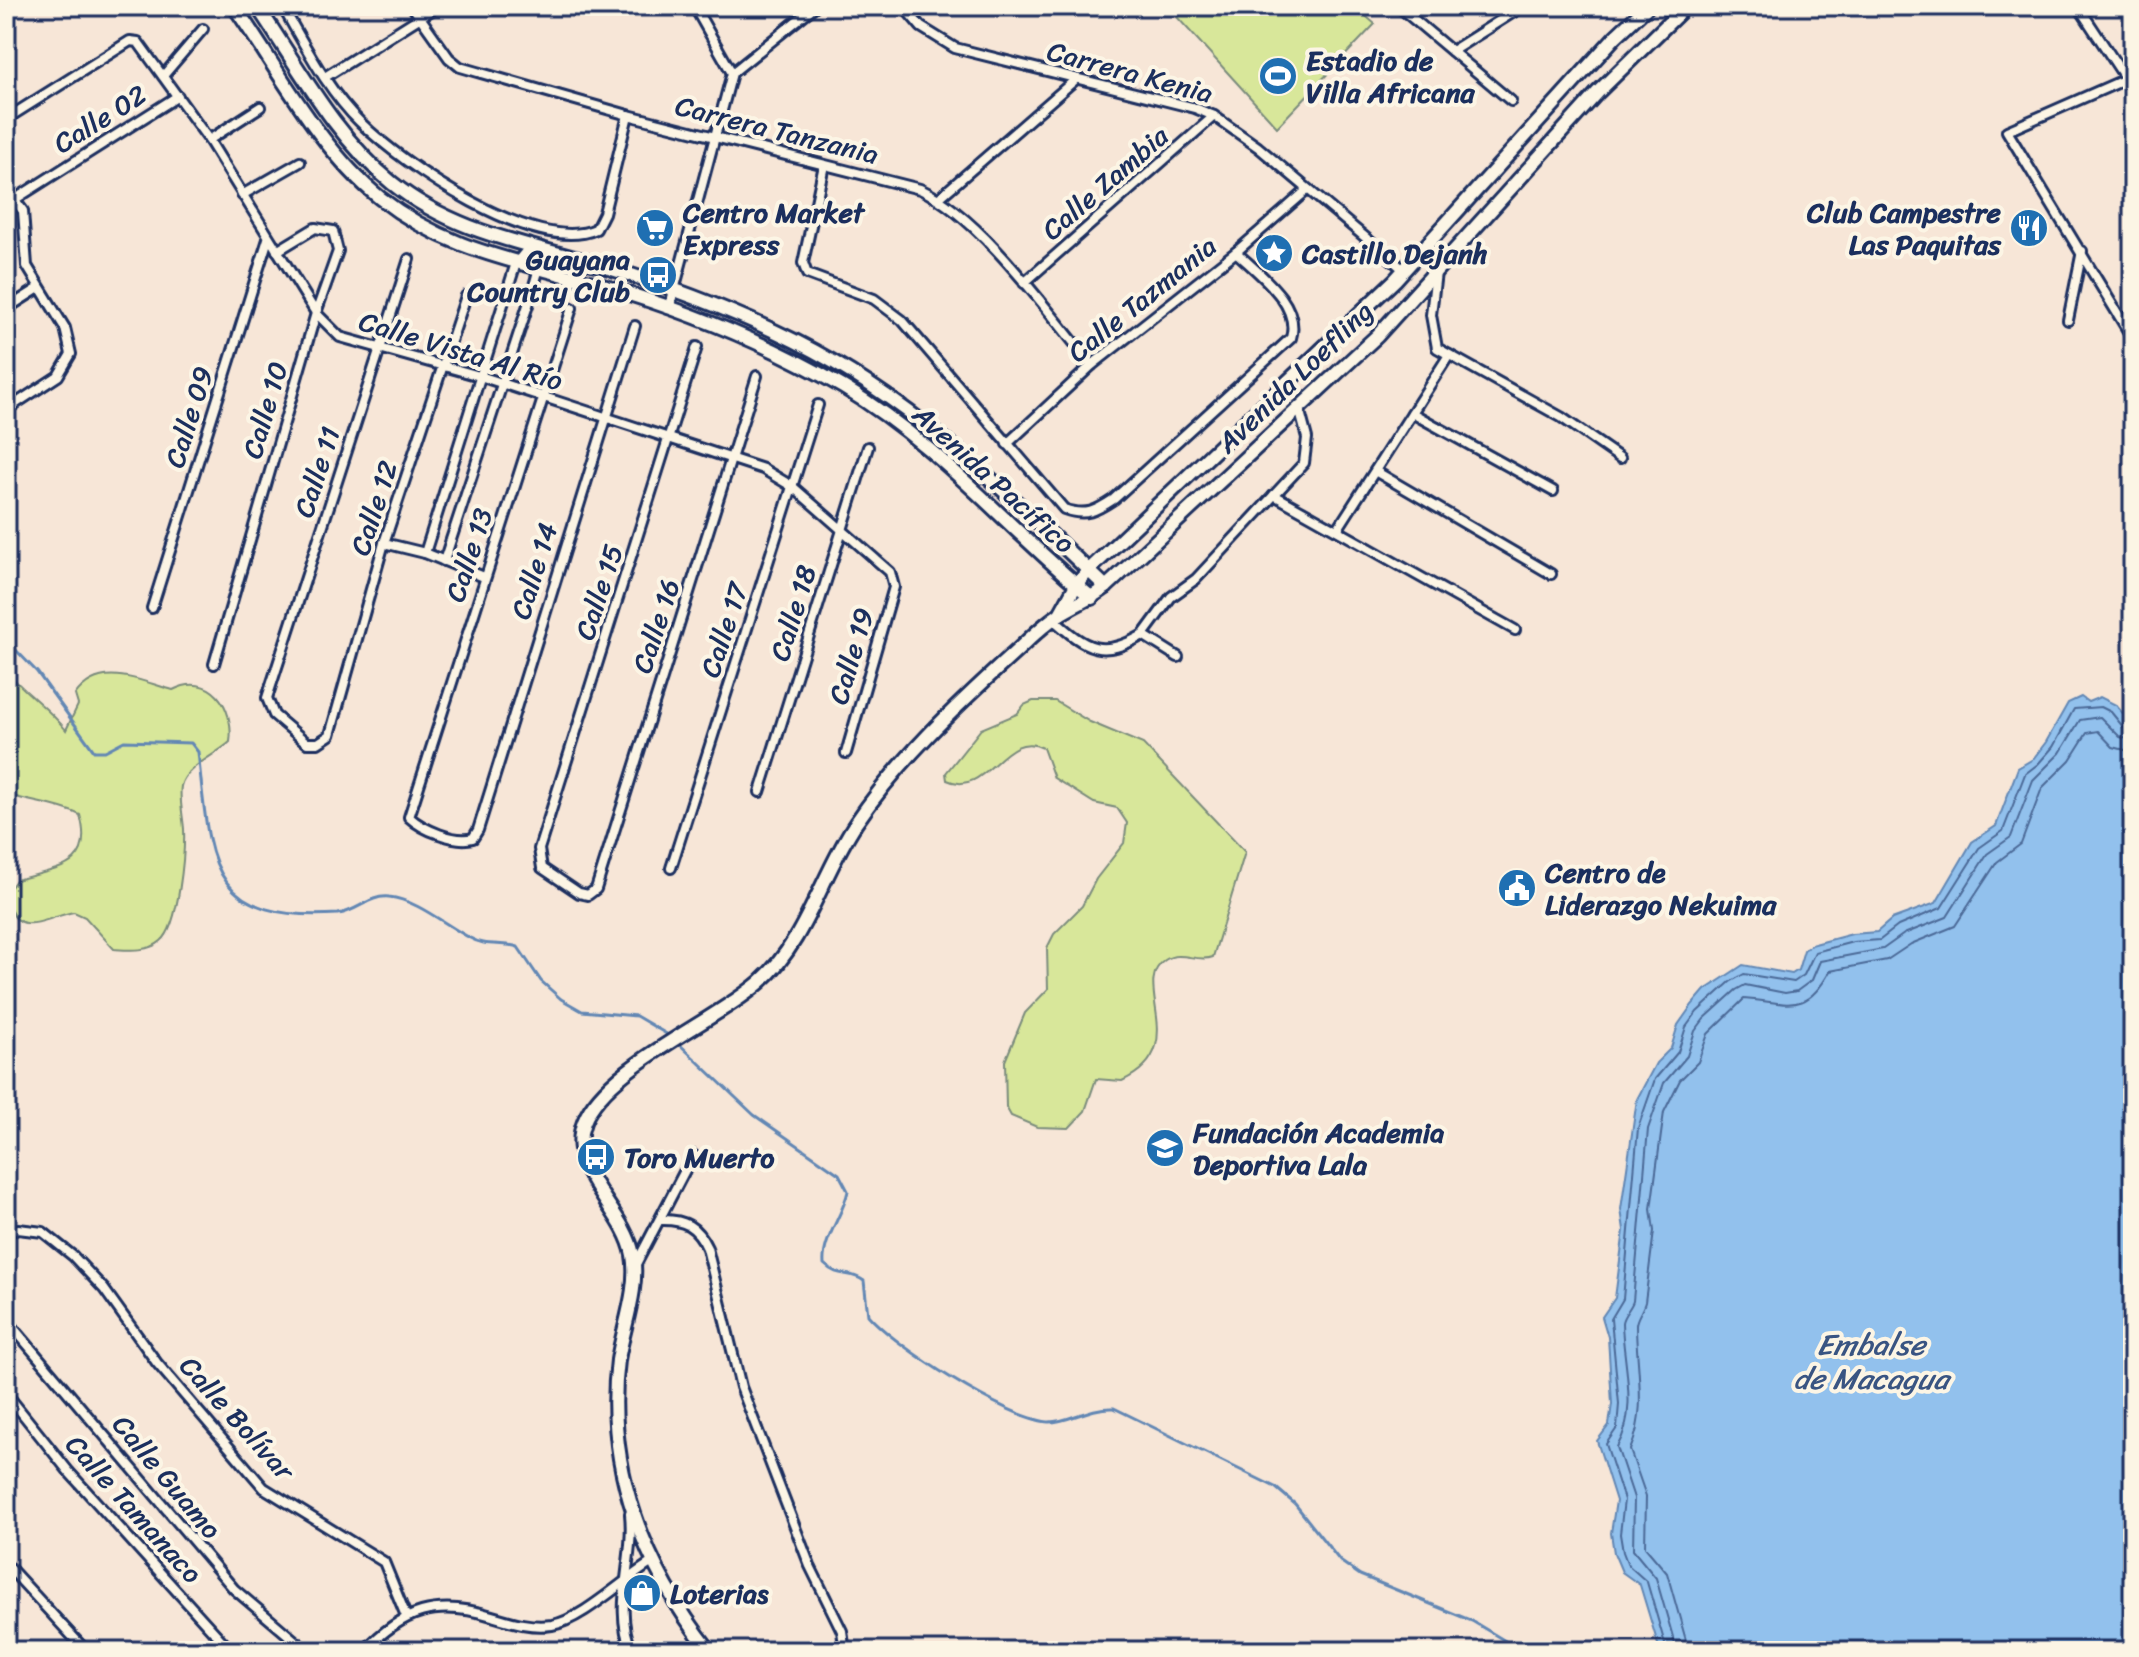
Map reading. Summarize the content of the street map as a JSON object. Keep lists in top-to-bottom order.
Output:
{
  "streets": {
    "street": [
      "Carrera Kenia",
      "Calle 02",
      "Carrera Tanzania",
      "Calle Zambia",
      "Calle Tazmania",
      "Calle Vista Al Río",
      "Avenida Loefling",
      "Calle 10",
      "Calle 09",
      "Calle 11",
      "Avenida Pacífico",
      "Calle 12",
      "Calle 13",
      "Calle 14",
      "Calle 15",
      "Calle 18",
      "Calle 16",
      "Calle 17",
      "Calle 19",
      "Calle Bolívar",
      "Calle Guamo",
      "Calle Tamanaco"
    ]
  },
  "crossings": [
    ["Carrera Kenia", "Calle Zambia"],
    ["Carrera Kenia", "Calle Tazmania"],
    ["Carrera Kenia", "Avenida Loefling"],
    ["Calle 02", "Calle Vista Al Río"],
    ["Carrera Tanzania", "Calle Zambia"],
    ["Carrera Tanzania", "Calle Tazmania"],
    ["Calle Vista Al Río", "Calle 10"],
    ["Calle Vista Al Río", "Calle 09"],
    ["Calle Vista Al Río", "Calle 11"],
    ["Calle Vista Al Río", "Calle 12"],
    ["Calle Vista Al Río", "Calle 13"],
    ["Calle Vista Al Río", "Calle 14"],
    ["Calle Vista Al Río", "Calle 15"],
    ["Calle Vista Al Río", "Calle 18"],
    ["Calle Vista Al Río", "Calle 16"],
    ["Calle Vista Al Río", "Calle 17"],
    ["Calle Vista Al Río", "Calle 19"],
    ["Avenida Loefling", "Avenida Pacífico"],
    ["Calle 11", "Calle 12"],
    ["Calle 13", "Calle 14"],
    ["Calle 15", "Calle 16"]
  ],
  "water": ["Embalse de Macagua"],
  "places": {
    "sports": ["Estadio de Villa Africana"],
    "supermarket": ["Centro Market Express"],
    "restaurant": ["Club Campestre Las Paquitas"],
    "place": ["Castillo Dejanh"],
    "bus stop": ["Guayana Country Club", "Toro Muerto"],
    "public building": ["Centro de Liderazgo Nekuima"],
    "school or university": ["Fundación Academia Deportiva Lala"],
    "shop": ["Loterias"]
  }
}
